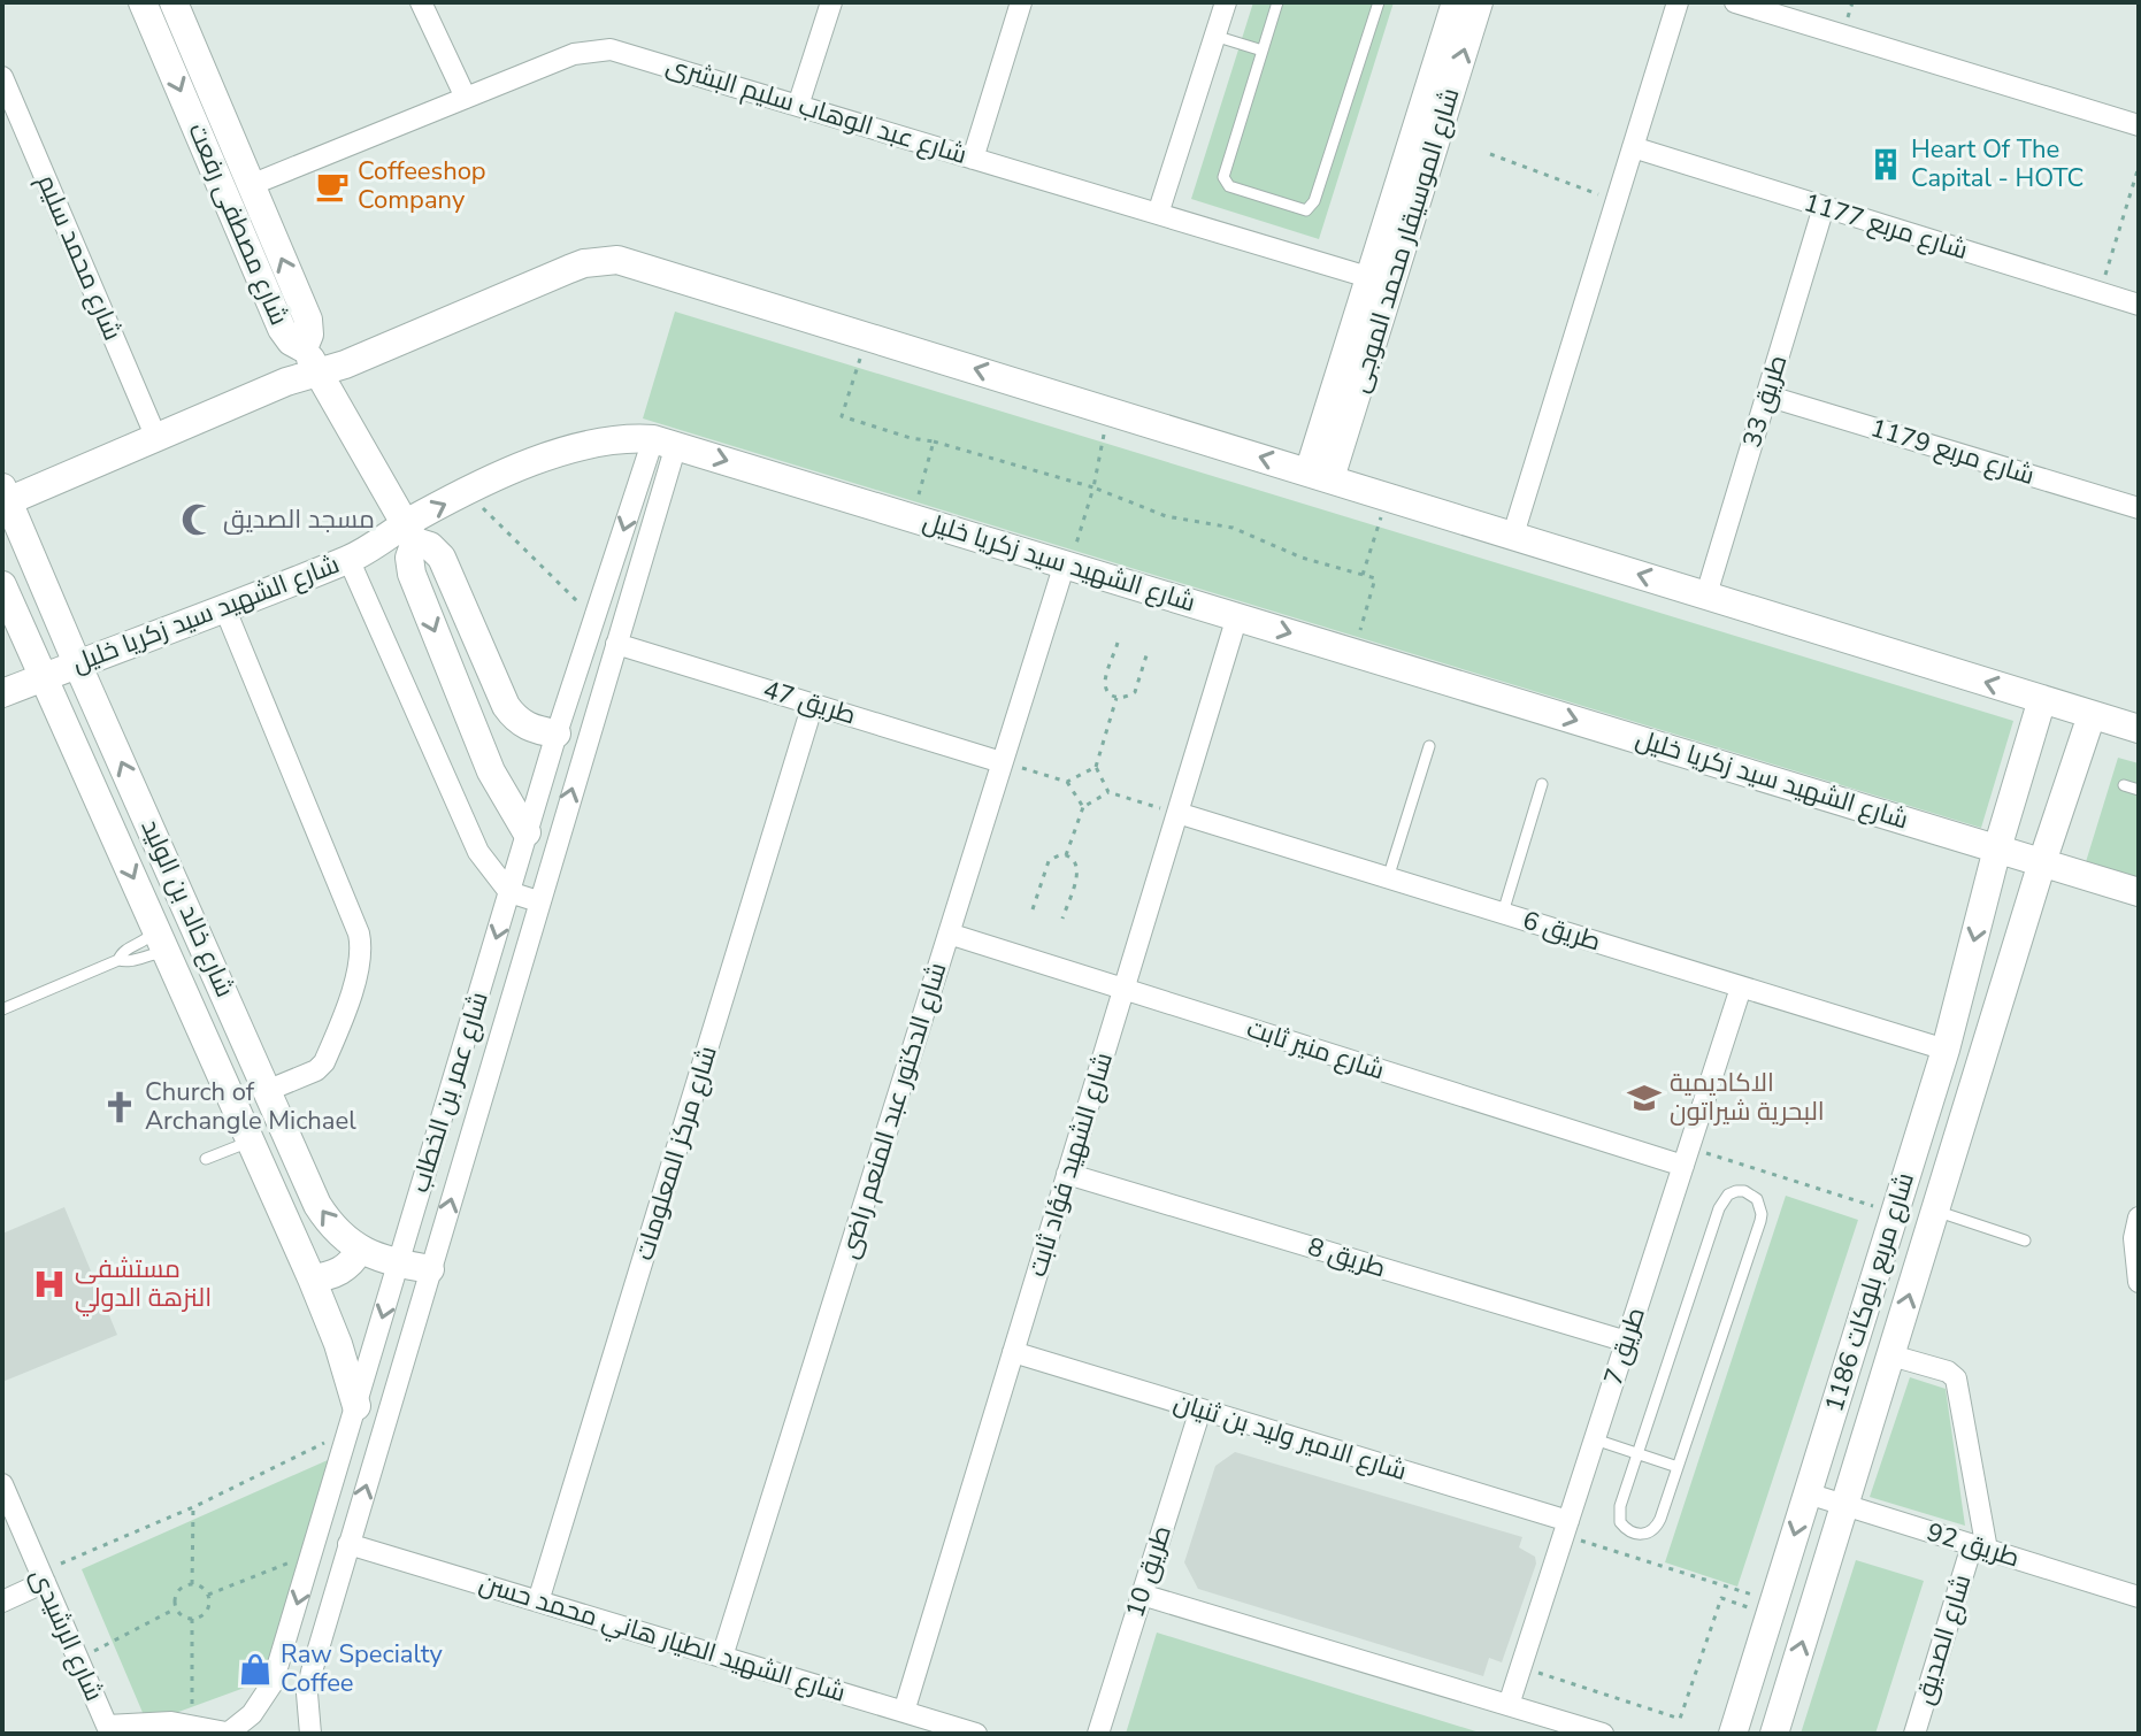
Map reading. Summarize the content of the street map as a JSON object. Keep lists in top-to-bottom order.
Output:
{
  "streets": {
    "street": [
      "شارع عبد الوهاب سليم البشرى",
      "شارع مصطفى رفعت",
      "شارع مربع 1177",
      "شارع الموسيقار محمد الموجى",
      "شارع محمد سليم",
      "طريق 33",
      "شارع مربع 1179",
      "شارع الشهيد سيد زكريا خليل",
      "طريق 47",
      "شارع خالد بن الوليد",
      "طريق 6",
      "شارع منير ثابت",
      "شارع عمر بن الخطاب",
      "شارع الدكتور عبد المنعم راضى",
      "شارع مركز المعلومات",
      "شارع الشهيد فؤاد ثابت",
      "طريق 8",
      "شارع مربع بلوكات 1186",
      "طريق 7",
      "شارع الامير وليد بن ثنيان",
      "طريق 92",
      "طريق 10",
      "شارع الرشيدى",
      "شارع الشهيد الطيار هاني محمد حسن",
      "شارع الصديق"
    ]
  },
  "crossings": [
    ["شارع عبد الوهاب سليم البشرى", "شارع مصطفى رفعت"],
    ["شارع عبد الوهاب سليم البشرى", "شارع الموسيقار محمد الموجى"],
    ["شارع مربع 1177", "طريق 33"],
    ["طريق 33", "شارع مربع 1179"],
    ["شارع الشهيد سيد زكريا خليل", "شارع خالد بن الوليد"],
    ["شارع الشهيد سيد زكريا خليل", "شارع عمر بن الخطاب"],
    ["شارع الشهيد سيد زكريا خليل", "شارع الدكتور عبد المنعم راضى"],
    ["شارع الشهيد سيد زكريا خليل", "شارع الشهيد فؤاد ثابت"],
    ["شارع الشهيد سيد زكريا خليل", "شارع مربع بلوكات 1186"],
    ["طريق 47", "شارع عمر بن الخطاب"],
    ["طريق 47", "شارع الدكتور عبد المنعم راضى"],
    ["طريق 47", "شارع مركز المعلومات"],
    ["شارع خالد بن الوليد", "شارع عمر بن الخطاب"],
    ["طريق 6", "شارع الشهيد فؤاد ثابت"],
    ["طريق 6", "شارع مربع بلوكات 1186"],
    ["طريق 6", "طريق 7"],
    ["شارع منير ثابت", "شارع الدكتور عبد المنعم راضى"],
    ["شارع منير ثابت", "شارع الشهيد فؤاد ثابت"],
    ["شارع منير ثابت", "طريق 7"],
    ["شارع عمر بن الخطاب", "شارع الشهيد الطيار هاني محمد حسن"],
    ["شارع الدكتور عبد المنعم راضى", "شارع الشهيد الطيار هاني محمد حسن"],
    ["شارع مركز المعلومات", "شارع الشهيد الطيار هاني محمد حسن"],
    ["شارع الشهيد فؤاد ثابت", "طريق 8"],
    ["شارع الشهيد فؤاد ثابت", "شارع الامير وليد بن ثنيان"],
    ["شارع الشهيد فؤاد ثابت", "شارع الشهيد الطيار هاني محمد حسن"],
    ["طريق 8", "طريق 7"],
    ["شارع مربع بلوكات 1186", "طريق 92"],
    ["طريق 7", "شارع الامير وليد بن ثنيان"],
    ["شارع الامير وليد بن ثنيان", "طريق 10"],
    ["طريق 92", "شارع الصديق"]
  ],
  "places": {
    "building": ["Heart Of The Capital - HOTC"],
    "cafe": ["Coffeeshop Company"],
    "mosque": ["مسجد الصديق"],
    "school or university": ["الاكاديمية البحرية شيراتون"],
    "church": ["Church of Archangle Michael"],
    "hospital": ["مستشفى النزهة الدولي"],
    "shop": ["Raw Specialty Coffee"]
  }
}
